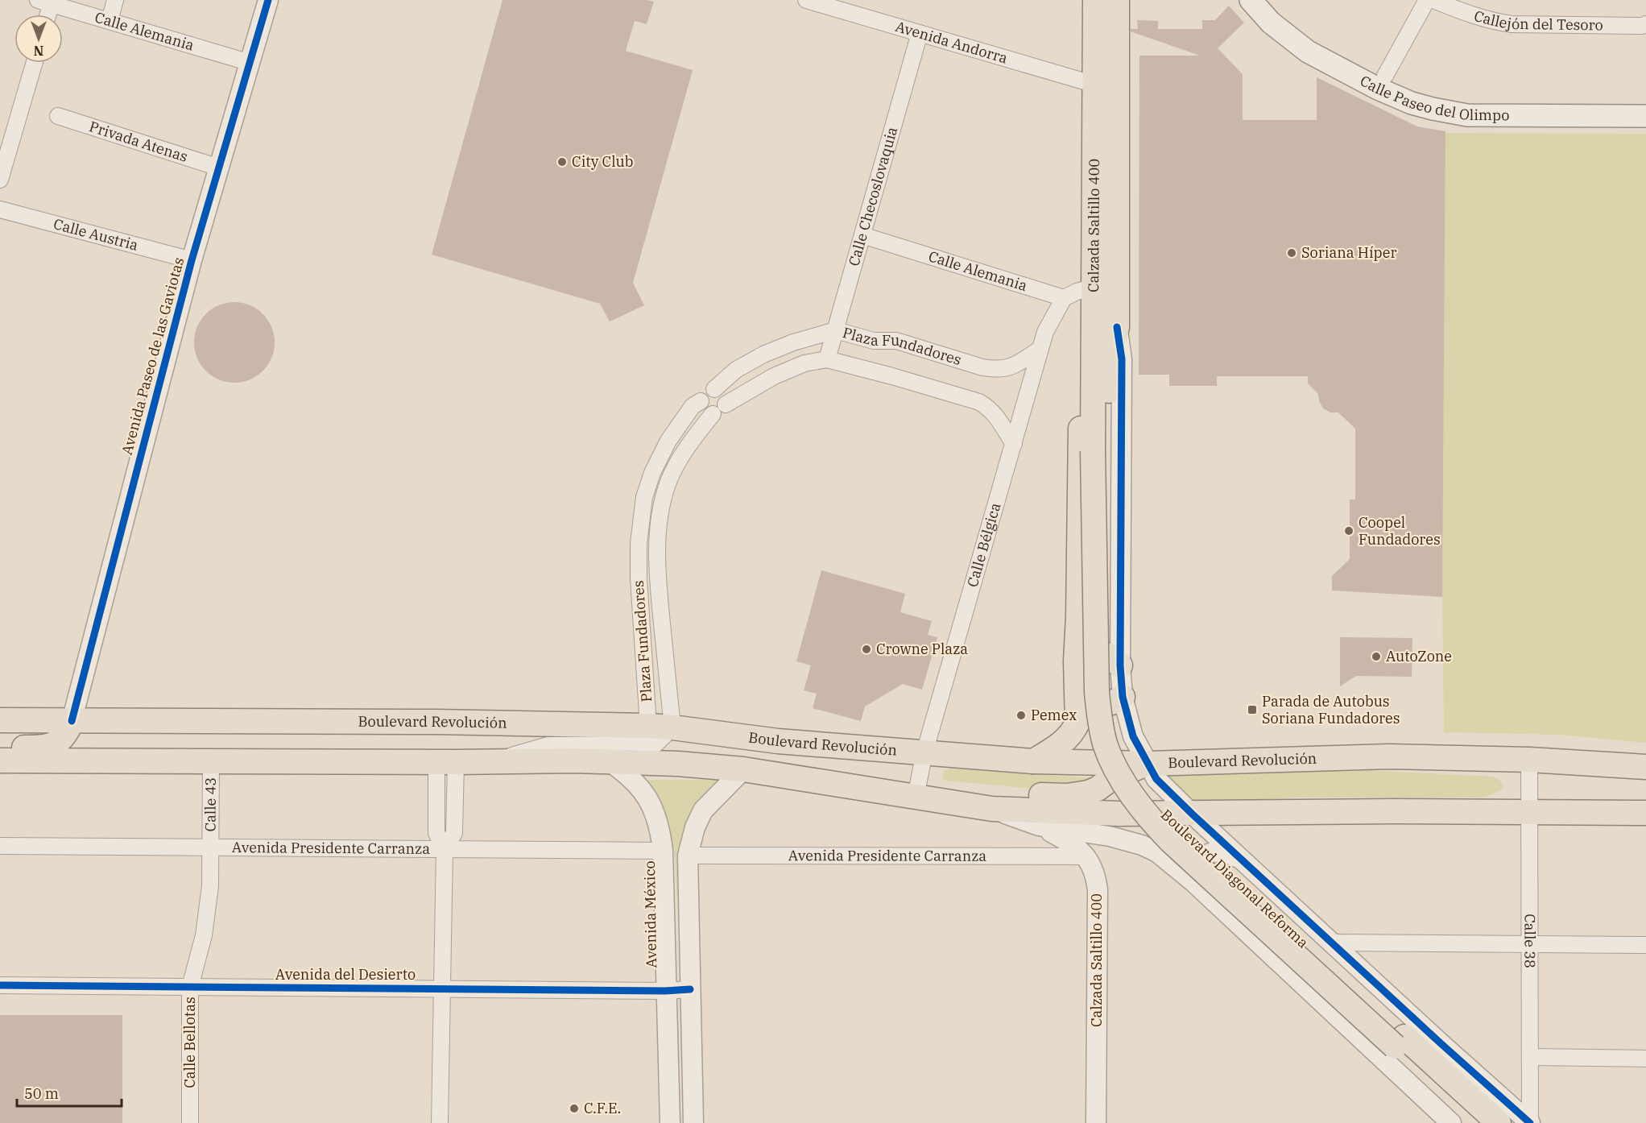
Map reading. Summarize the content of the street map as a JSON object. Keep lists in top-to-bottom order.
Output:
{
  "streets": {
    "main road": [
      "Calle Paseo del Olimpo",
      "Calzada Saltillo 400",
      "Boulevard Revolución",
      "Boulevard Diagonal Reforma"
    ],
    "street": [
      "Callejón del Tesoro",
      "Calle Alemania",
      "Avenida Andorra",
      "Privada Atenas",
      "Calle Checoslovaquia",
      "Calle Austria",
      "Plaza Fundadores",
      "Avenida Paseo de las Gaviotas",
      "Calle Bélgica",
      "Calle 43",
      "Avenida Presidente Carranza",
      "Avenida México",
      "Calle 38",
      "Avenida del Desierto",
      "Calle Bellotas"
    ]
  },
  "crossings": [
    ["Calle Alemania", "Calle Checoslovaquia"],
    ["Calle Alemania", "Avenida Paseo de las Gaviotas"],
    ["Calle Alemania", "Calle Bélgica"],
    ["Avenida Andorra", "Calle Checoslovaquia"],
    ["Avenida Andorra", "Calzada Saltillo 400"],
    ["Privada Atenas", "Avenida Paseo de las Gaviotas"],
    ["Calle Checoslovaquia", "Plaza Fundadores"],
    ["Calzada Saltillo 400", "Avenida Presidente Carranza"],
    ["Calzada Saltillo 400", "Boulevard Diagonal Reforma"],
    ["Calle Austria", "Avenida Paseo de las Gaviotas"],
    ["Plaza Fundadores", "Calle Bélgica"],
    ["Plaza Fundadores", "Boulevard Revolución"],
    ["Avenida Paseo de las Gaviotas", "Boulevard Revolución"],
    ["Calle Bélgica", "Boulevard Revolución"],
    ["Boulevard Revolución", "Calle 38"],
    ["Calle 43", "Avenida Presidente Carranza"],
    ["Calle 43", "Calle Bellotas"],
    ["Avenida Presidente Carranza", "Avenida México"],
    ["Avenida Presidente Carranza", "Calle Bellotas"],
    ["Avenida México", "Avenida del Desierto"],
    ["Avenida del Desierto", "Calle Bellotas"]
  ],
  "places": {
    "other": [
      "City Club",
      "Soriana Híper",
      "Coopel Fundadores",
      "Crowne Plaza",
      "AutoZone",
      "Pemex",
      "C.F.E."
    ],
    "transit": ["Parada de Autobus Soriana Fundadores"]
  },
  "scale_bar": "50 m",
  "north": "bottom"
}
